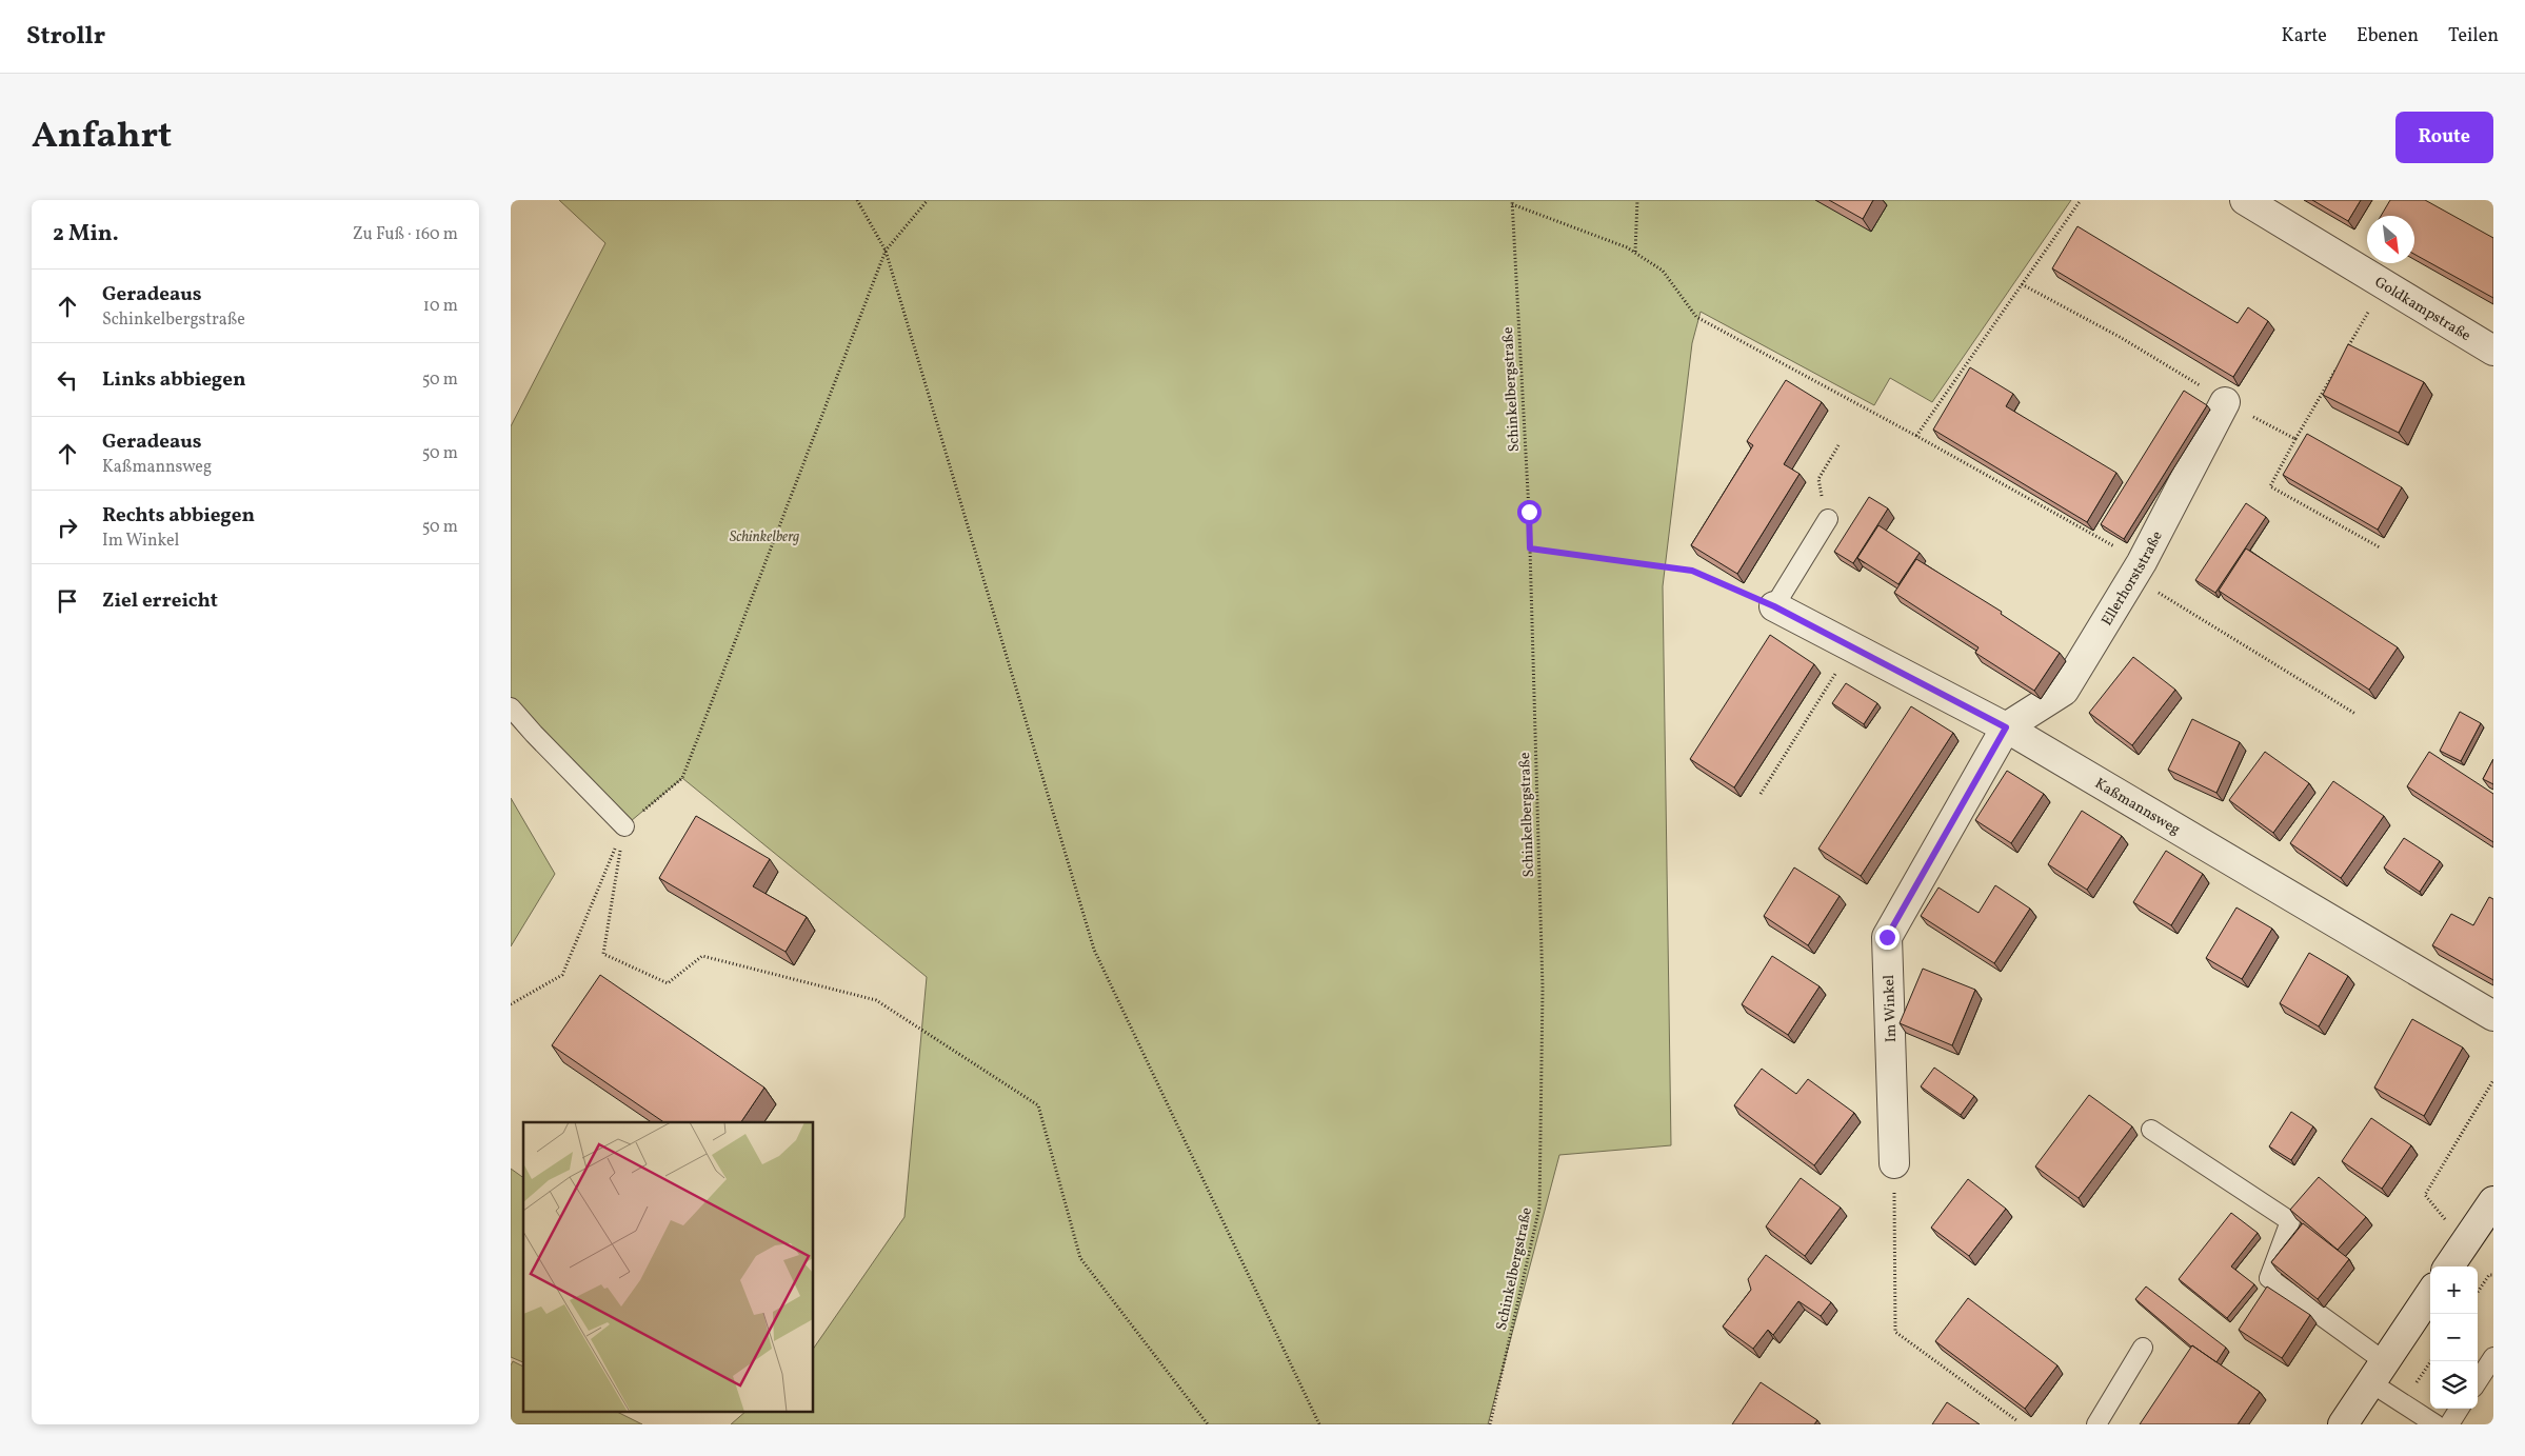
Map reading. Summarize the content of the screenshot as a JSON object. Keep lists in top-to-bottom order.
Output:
{
  "streets": {
    "street": [
      "Goldkampstraße",
      "Ellerhorststraße",
      "Kaßmannsweg",
      "Im Winkel"
    ],
    "path": ["Schinkelbergstraße"]
  },
  "crossings": [
    ["Ellerhorststraße", "Kaßmannsweg"],
    ["Ellerhorststraße", "Im Winkel"],
    ["Kaßmannsweg", "Im Winkel"]
  ],
  "parks": ["Schinkelberg"],
  "north": "bottom right",
  "page": {
    "header": "Strollr",
    "nav": ["Karte", "Ebenen", "Teilen"],
    "title": "Anfahrt",
    "buttons": "Route",
    "heading": ["2 Min.", "Zu Fuß · 160 m"],
    "list": [
      ["Geradeaus", "Schinkelbergstraße", "10 m"],
      ["Links abbiegen", "50 m"],
      ["Geradeaus", "Kaßmannsweg", "50 m"],
      ["Rechts abbiegen", "Im Winkel", "50 m"],
      "Ziel erreicht"
    ],
    "map_buttons": ["+", "−"]
  }
}
